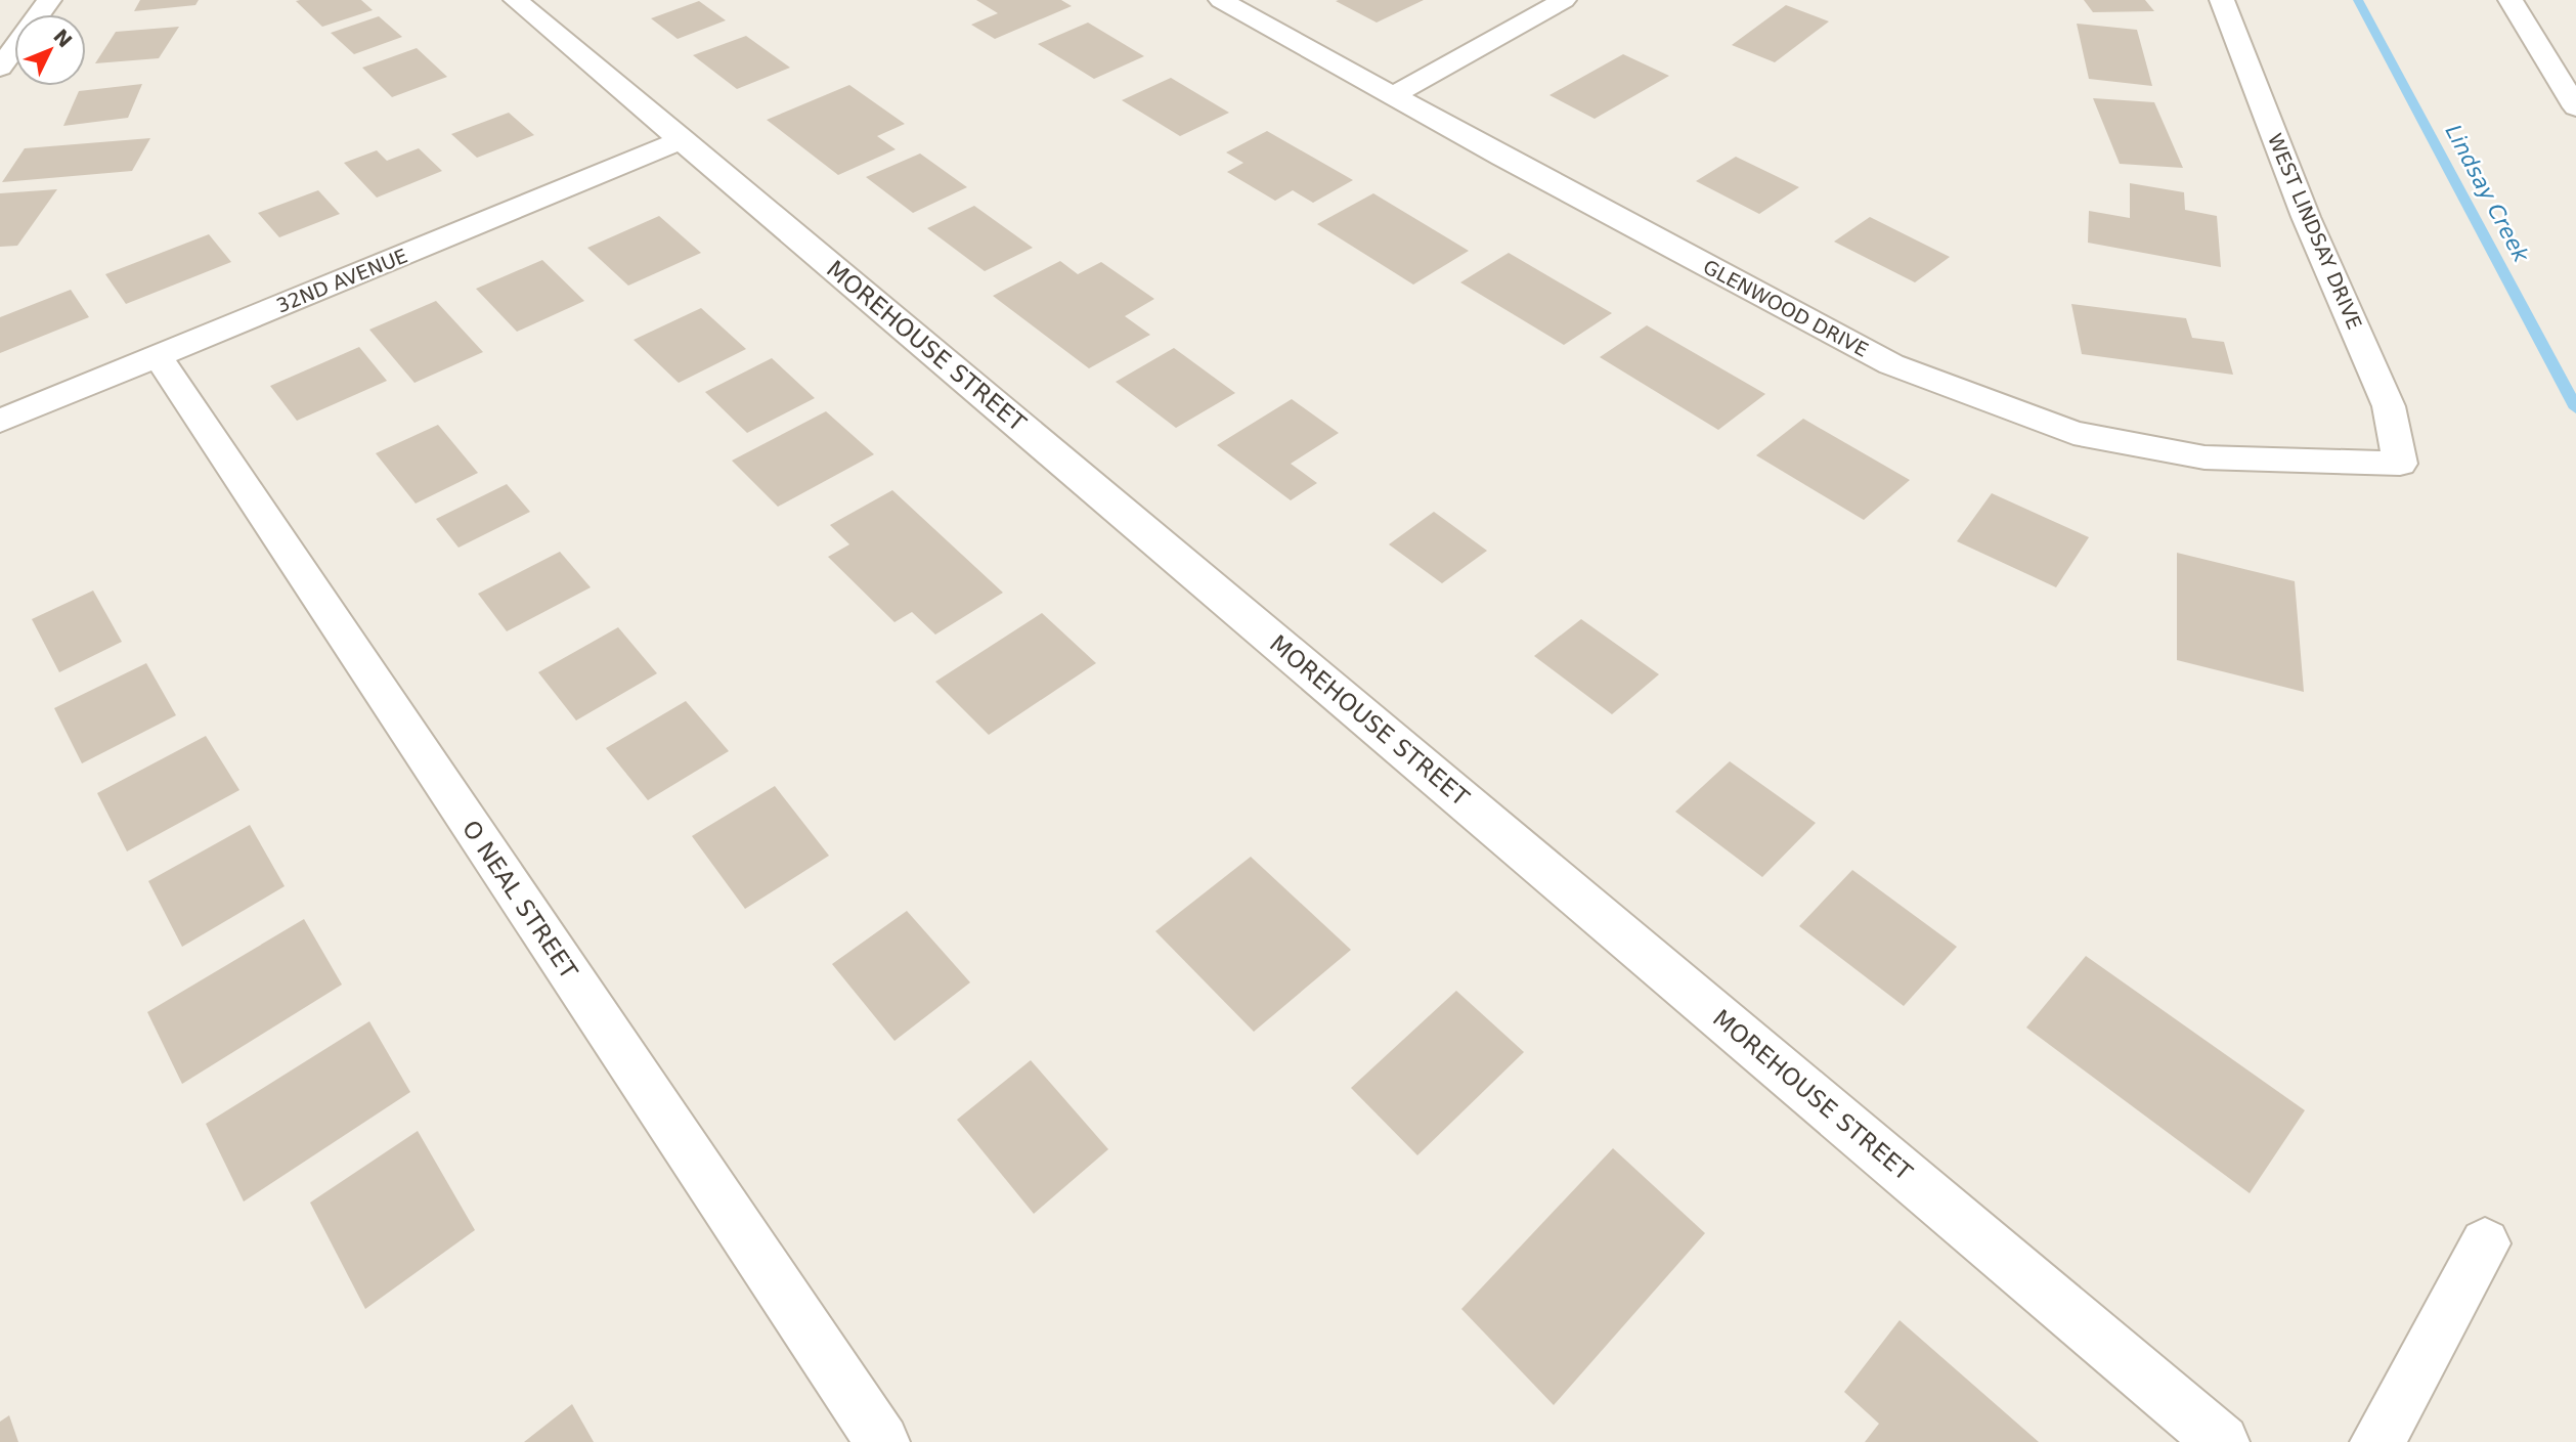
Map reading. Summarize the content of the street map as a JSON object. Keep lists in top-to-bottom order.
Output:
{
  "streets": {
    "street": [
      "WEST LINDSAY DRIVE",
      "32ND AVENUE",
      "GLENWOOD DRIVE",
      "MOREHOUSE STREET",
      "O NEAL STREET"
    ]
  },
  "crossings": [
    ["WEST LINDSAY DRIVE", "GLENWOOD DRIVE"],
    ["32ND AVENUE", "MOREHOUSE STREET"],
    ["32ND AVENUE", "O NEAL STREET"]
  ],
  "water": ["Lindsay Creek"],
  "north": "top right"
}
